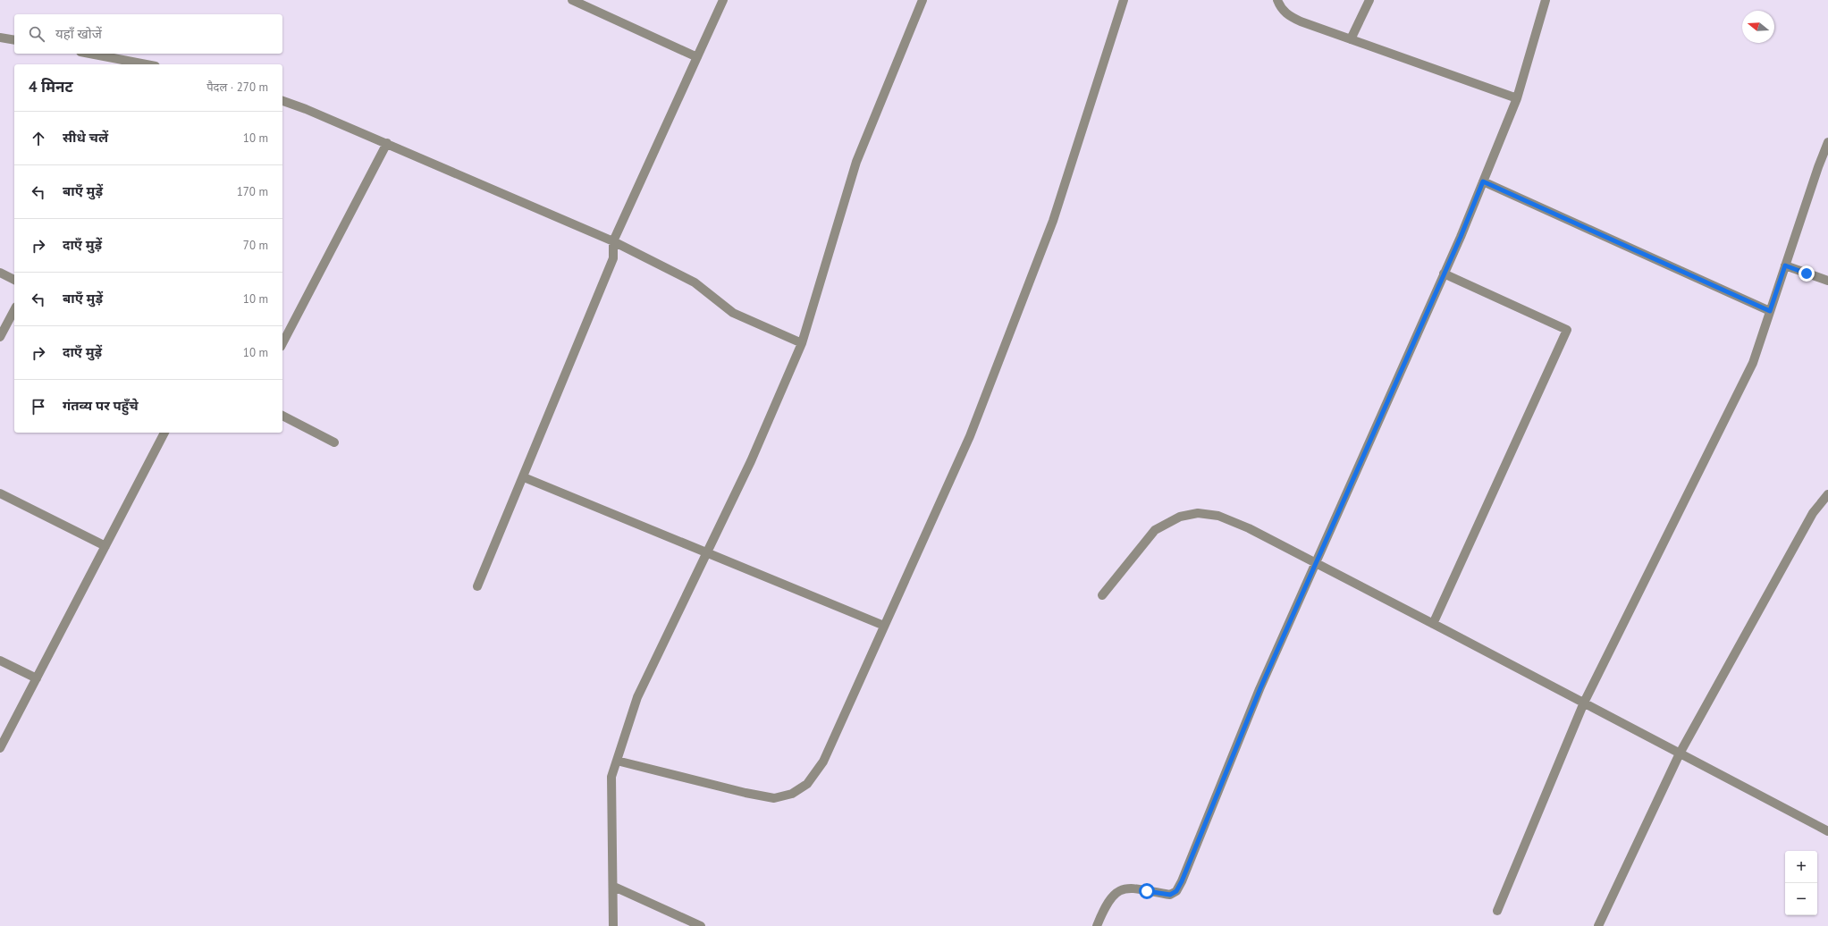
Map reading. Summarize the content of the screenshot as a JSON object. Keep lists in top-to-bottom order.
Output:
{
  "north": "left",
  "page": {
    "search": "यहाँ खोजें",
    "heading": ["4 मिनट", "पैदल · 270 m"],
    "list": [
      ["सीधे चलें", "10 m"],
      ["बाएँ मुड़ें", "170 m"],
      ["दाएँ मुड़ें", "70 m"],
      ["बाएँ मुड़ें", "10 m"],
      ["दाएँ मुड़ें", "10 m"],
      "गंतव्य पर पहुँचे"
    ],
    "map_buttons": ["+", "−"]
  }
}
